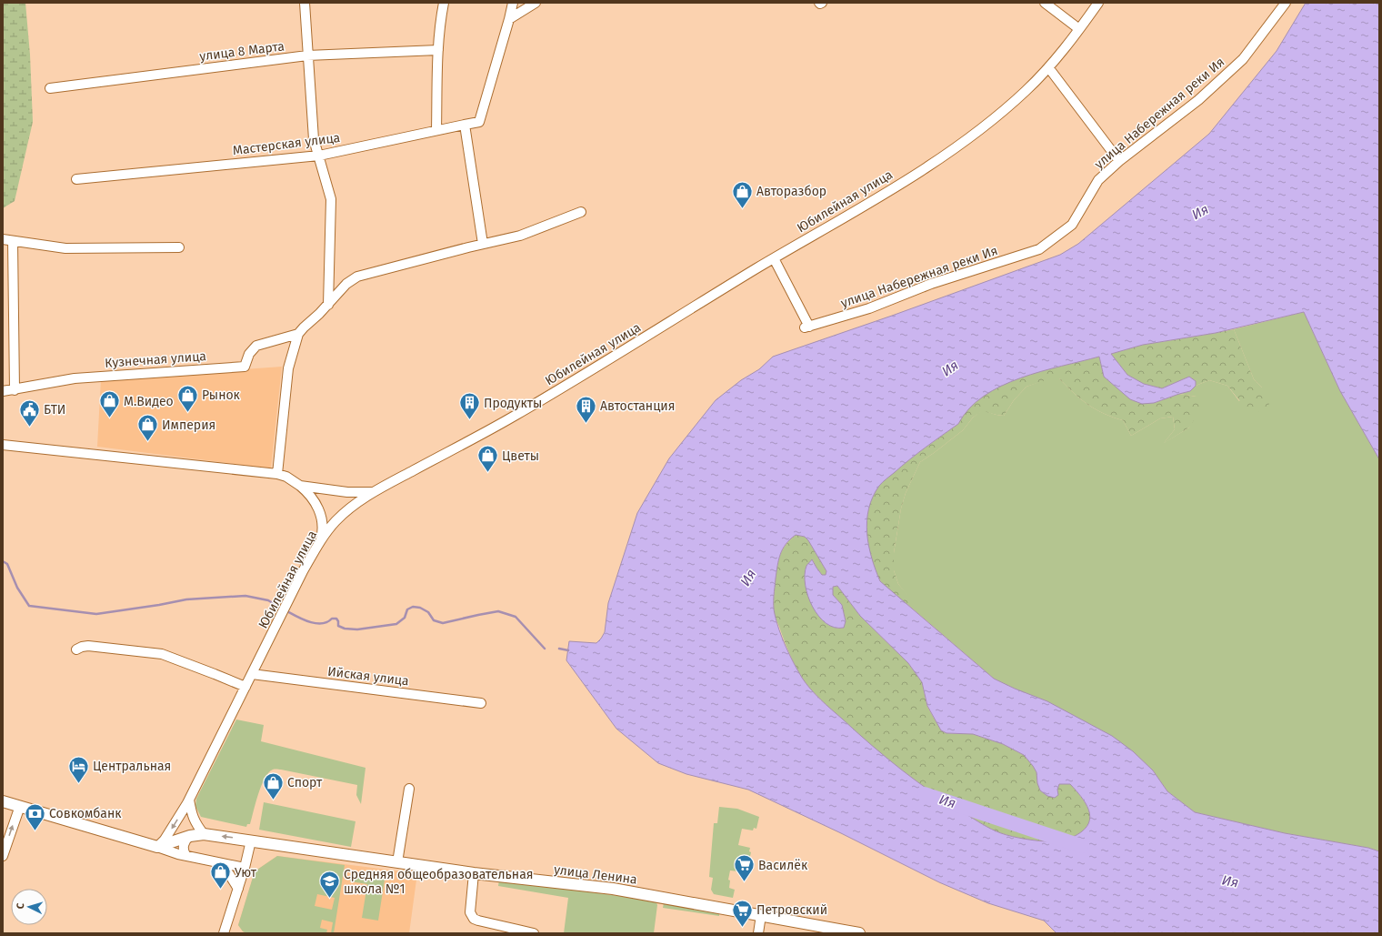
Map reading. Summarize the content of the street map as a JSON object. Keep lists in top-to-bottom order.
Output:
{
  "streets": {
    "main road": ["улица Ленина"],
    "street": [
      "улица 8 Марта",
      "улица Набережная реки Ия",
      "Мастерская улица",
      "Юбилейная улица",
      "Кузнечная улица",
      "Ийская улица"
    ]
  },
  "crossings": [
    ["улица Набережная реки Ия", "Юбилейная улица"],
    ["Юбилейная улица", "Ийская улица"],
    ["Юбилейная улица", "улица Ленина"]
  ],
  "water": ["Ия"],
  "places": {
    "shop": [
      "Авторазбор",
      "Рынок",
      "М.Видео",
      "Империя",
      "Цветы",
      "Спорт",
      "Уют"
    ],
    "building": ["Продукты", "Автостанция"],
    "public building": ["БТИ"],
    "hotel": ["Центральная"],
    "bank": ["Совкомбанк"],
    "supermarket": ["Василёк", "Петровский"],
    "school or university": ["Средняя общеобразовательная школа №1"]
  },
  "north": "left"
}
